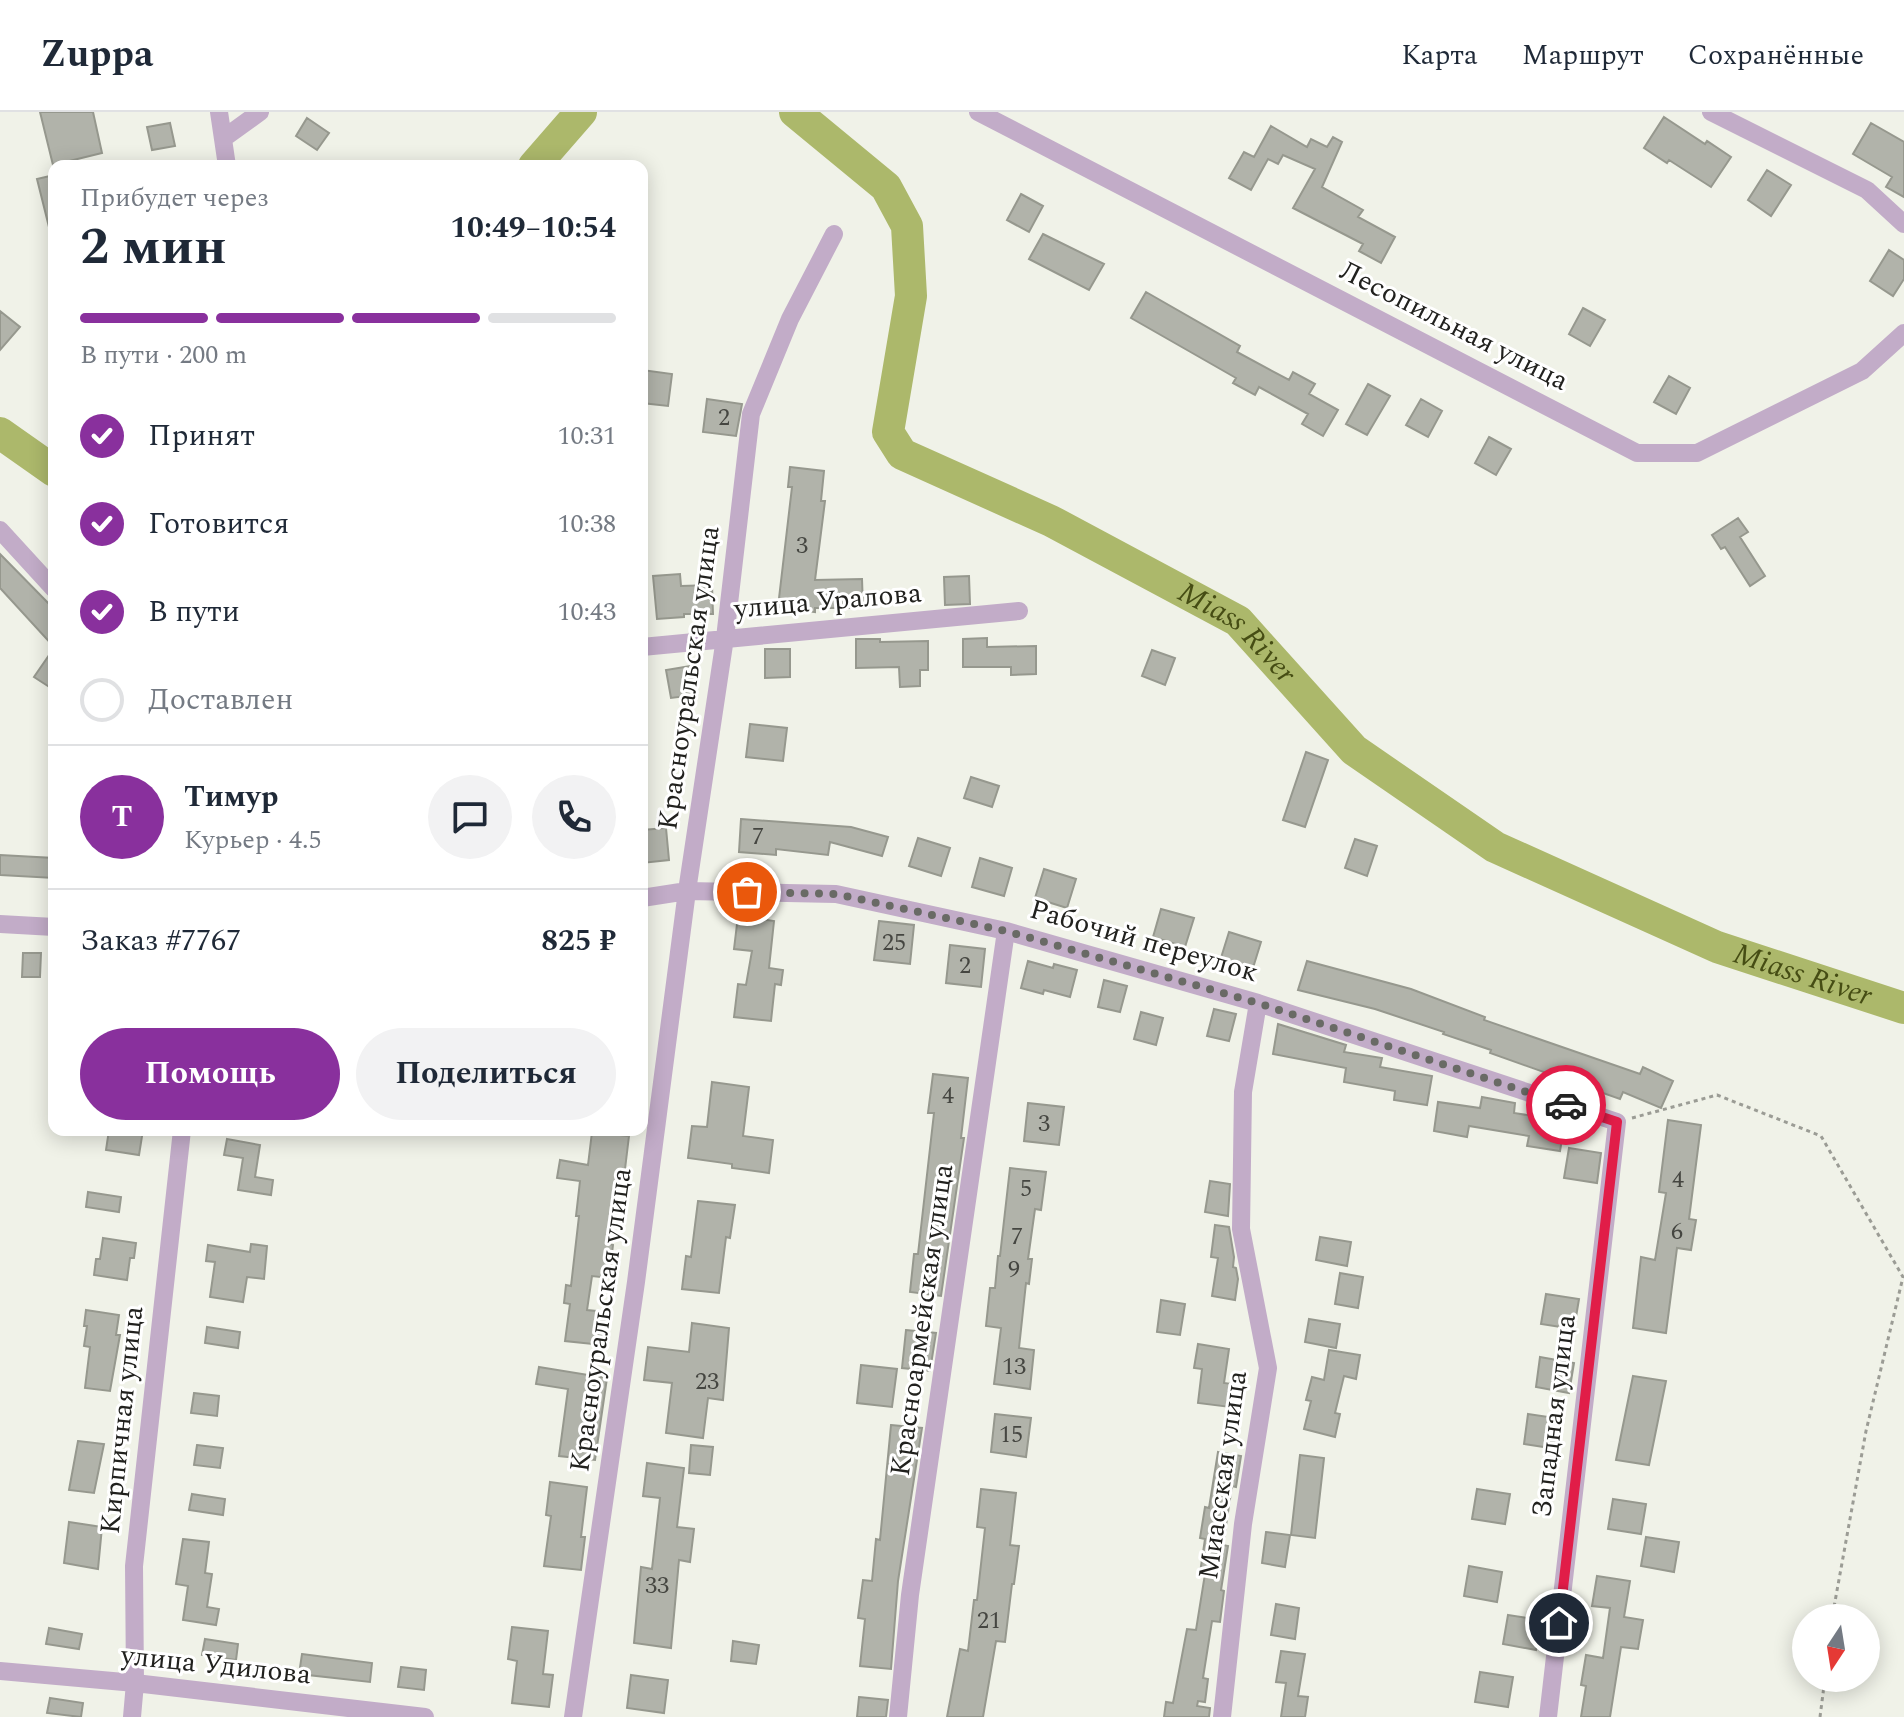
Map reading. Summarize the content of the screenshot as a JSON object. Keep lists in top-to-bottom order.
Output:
{
  "streets": {
    "street": [
      "Лесопильная улица",
      "улица Уралова",
      "Красноуральская улица",
      "Рабочий переулок",
      "Красноармейская улица",
      "Западная улица",
      "Кирпичная улица",
      "Миасская улица",
      "улица Удилова"
    ]
  },
  "crossings": [
    ["улица Уралова", "Красноуральская улица"],
    ["Красноуральская улица", "Рабочий переулок"],
    ["Рабочий переулок", "Красноармейская улица"],
    ["Рабочий переулок", "Западная улица"],
    ["Рабочий переулок", "Миасская улица"],
    ["Кирпичная улица", "улица Удилова"]
  ],
  "water": ["Miass River"],
  "house_numbers": [
    "2",
    "3",
    "7",
    "25",
    "2",
    "4",
    "3",
    "4",
    "5",
    "6",
    "7",
    "9",
    "13",
    "23",
    "15",
    "33",
    "21"
  ],
  "north": "bottom",
  "page": {
    "header": "Zuppa",
    "nav": ["Карта", "Маршрут", "Сохранённые"],
    "heading": ["2 мин", "Прибудет через", "10:49–10:54"],
    "panel": [
      "Тимур",
      "Курьер · 4.5",
      "Заказ #7767",
      "825 ₽"
    ],
    "bar": "В пути · 200 m",
    "list": [
      ["Принят", "10:31"],
      ["Готовится", "10:38"],
      ["В пути", "10:43"],
      "Доставлен"
    ],
    "round": "Т",
    "buttons": ["Помощь", "Поделиться"]
  }
}
